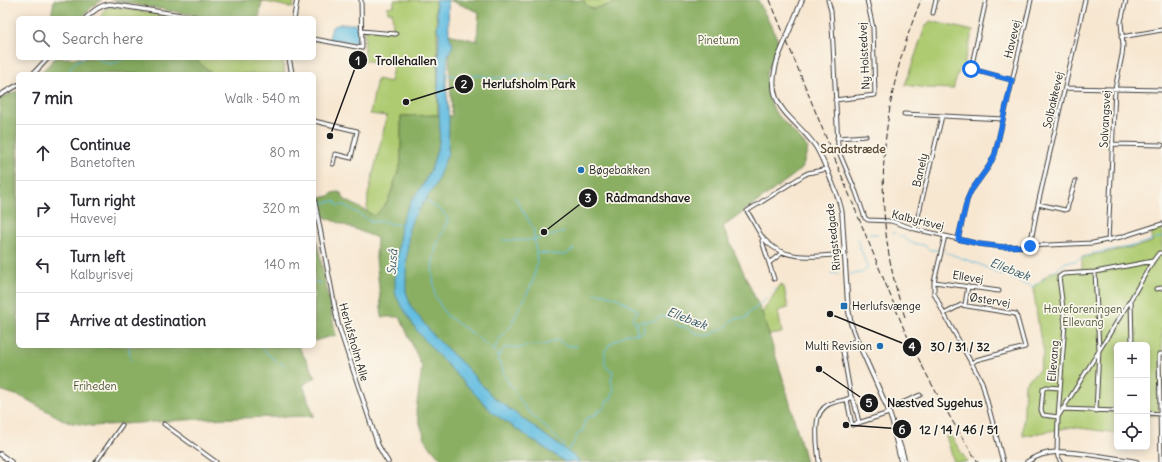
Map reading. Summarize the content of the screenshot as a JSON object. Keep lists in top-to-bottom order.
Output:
{
  "streets": {
    "street": [
      "Havevej",
      "Ny Holstedvej",
      "Solbakkevej",
      "Solvangsvej",
      "Banely",
      "Kalbyrisvej",
      "Ringstedgade",
      "Ellevej",
      "Østervej",
      "Herlufsholm Alle",
      "Ellevang"
    ]
  },
  "crossings": [
    ["Havevej", "Kalbyrisvej"],
    ["Ny Holstedvej", "Kalbyrisvej"],
    ["Solbakkevej", "Kalbyrisvej"],
    ["Solvangsvej", "Kalbyrisvej"],
    ["Banely", "Kalbyrisvej"]
  ],
  "districts": ["Sandstræde"],
  "water": ["Suså", "Ellebæk"],
  "parks": ["Pinetum", "Haveforeningen Ellevang", "Friheden"],
  "places": {
    "other": [
      "Herlufsholm Park",
      "Trollehallen",
      "Bøgebakken",
      "Rådmandshave",
      "30 / 31 / 32",
      "Multi Revision",
      "Næstved Sygehus",
      "12 / 14 / 46 / 51"
    ],
    "transit": ["Herlufsvænge"]
  },
  "page": {
    "search": "Search here",
    "heading": ["7 min", "Walk · 540 m"],
    "list": [
      ["Continue", "Banetoften", "80 m"],
      ["Turn right", "Havevej", "320 m"],
      ["Turn left", "Kalbyrisvej", "140 m"],
      "Arrive at destination"
    ],
    "map_buttons": ["+", "−"]
  }
}
